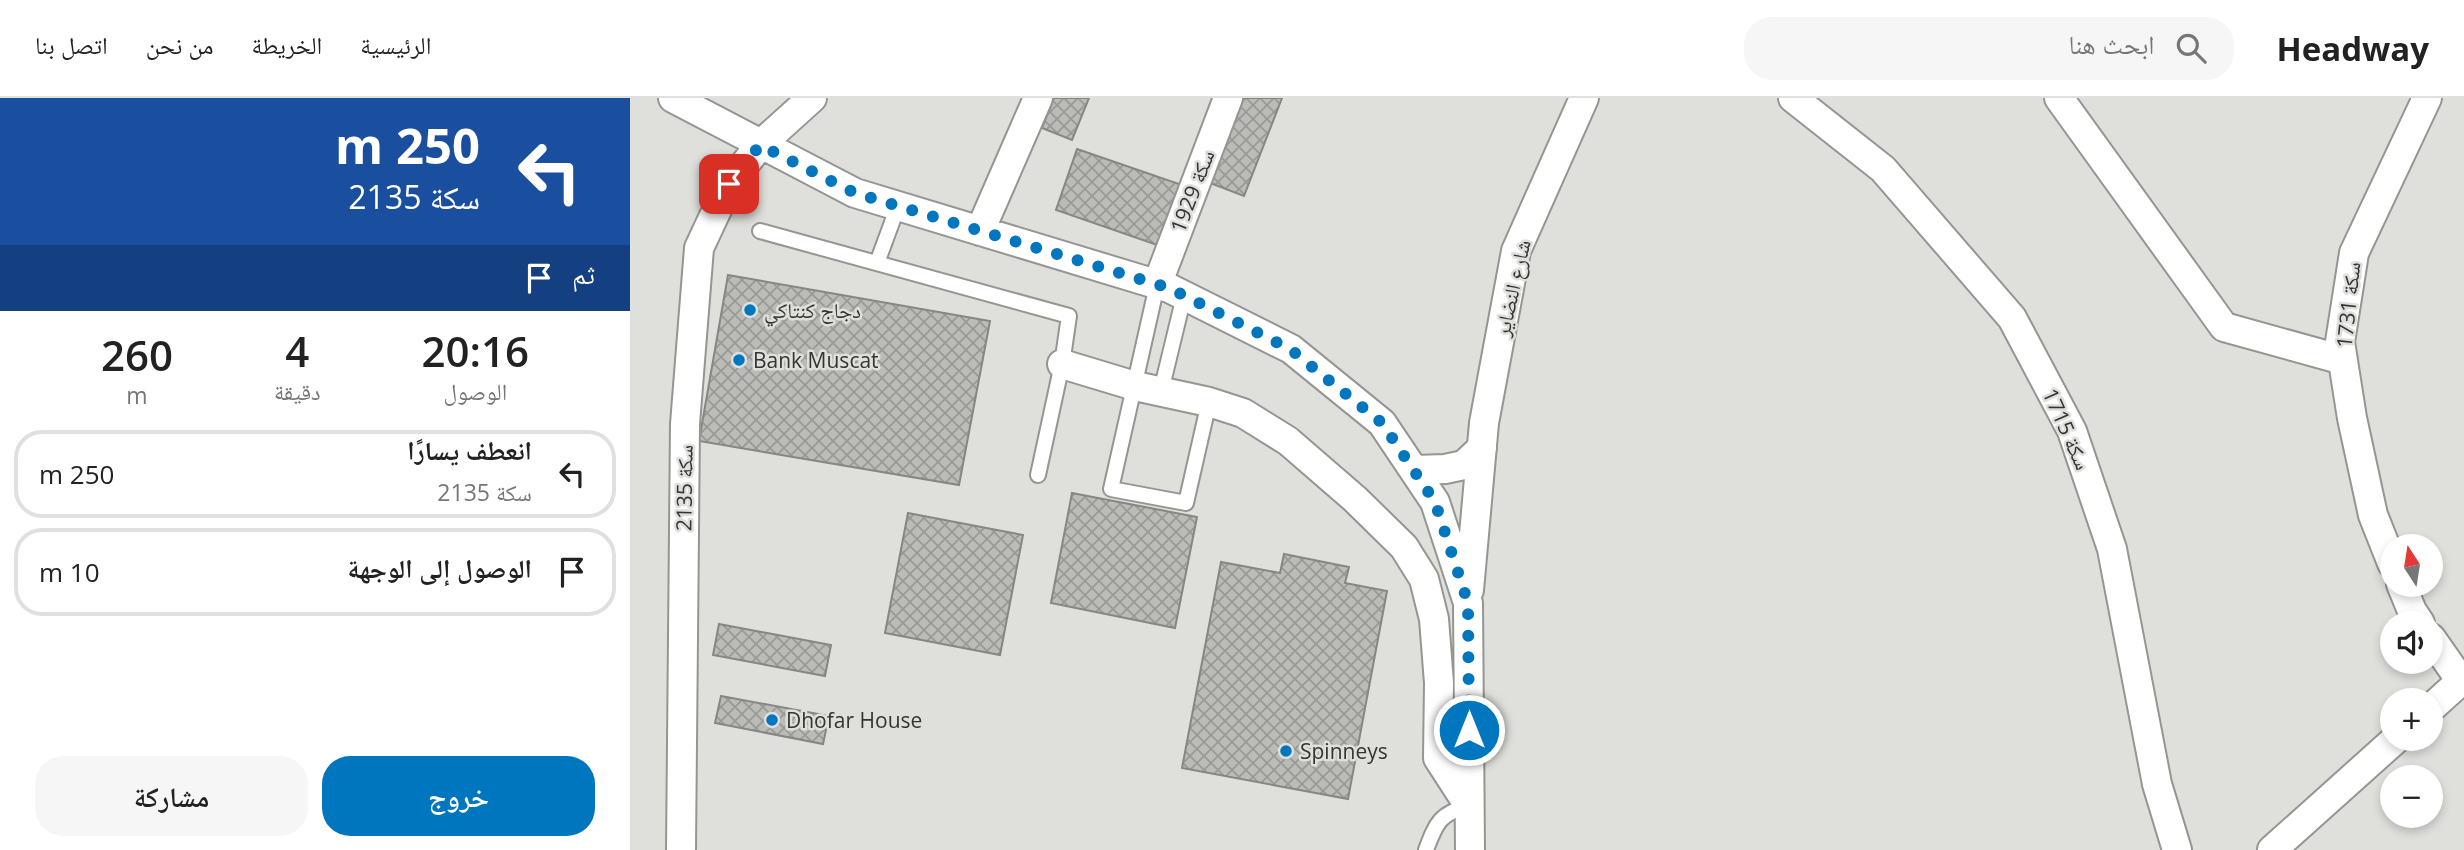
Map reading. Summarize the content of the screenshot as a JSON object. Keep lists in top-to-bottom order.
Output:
{
  "streets": {
    "street": [
      "سكة 1929",
      "شارع النضاير",
      "سكة 1731",
      "سكة 1715",
      "سكة 2135"
    ]
  },
  "places": [
    "دجاج كنتاكي",
    "Bank Muscat",
    "Dhofar House",
    "Spinneys"
  ],
  "north": "top",
  "page": {
    "header": "Headway",
    "search": "ابحث هنا",
    "nav": [
      "الرئيسية",
      "الخريطة",
      "من نحن",
      "اتصل بنا"
    ],
    "turn": ["250 m", "سكة 2135"],
    "then": "ثم",
    "eta": [
      "20:16",
      "الوصول",
      "4",
      "دقيقة",
      "260",
      "m"
    ],
    "list": [
      {
        "name": "انعطف يسارًا",
        "note": "سكة 2135",
        "value": "250 m"
      },
      {
        "name": "الوصول إلى الوجهة",
        "value": "10 m"
      }
    ],
    "map_buttons": ["+", "−"],
    "buttons": ["خروج", "مشاركة"]
  }
}
